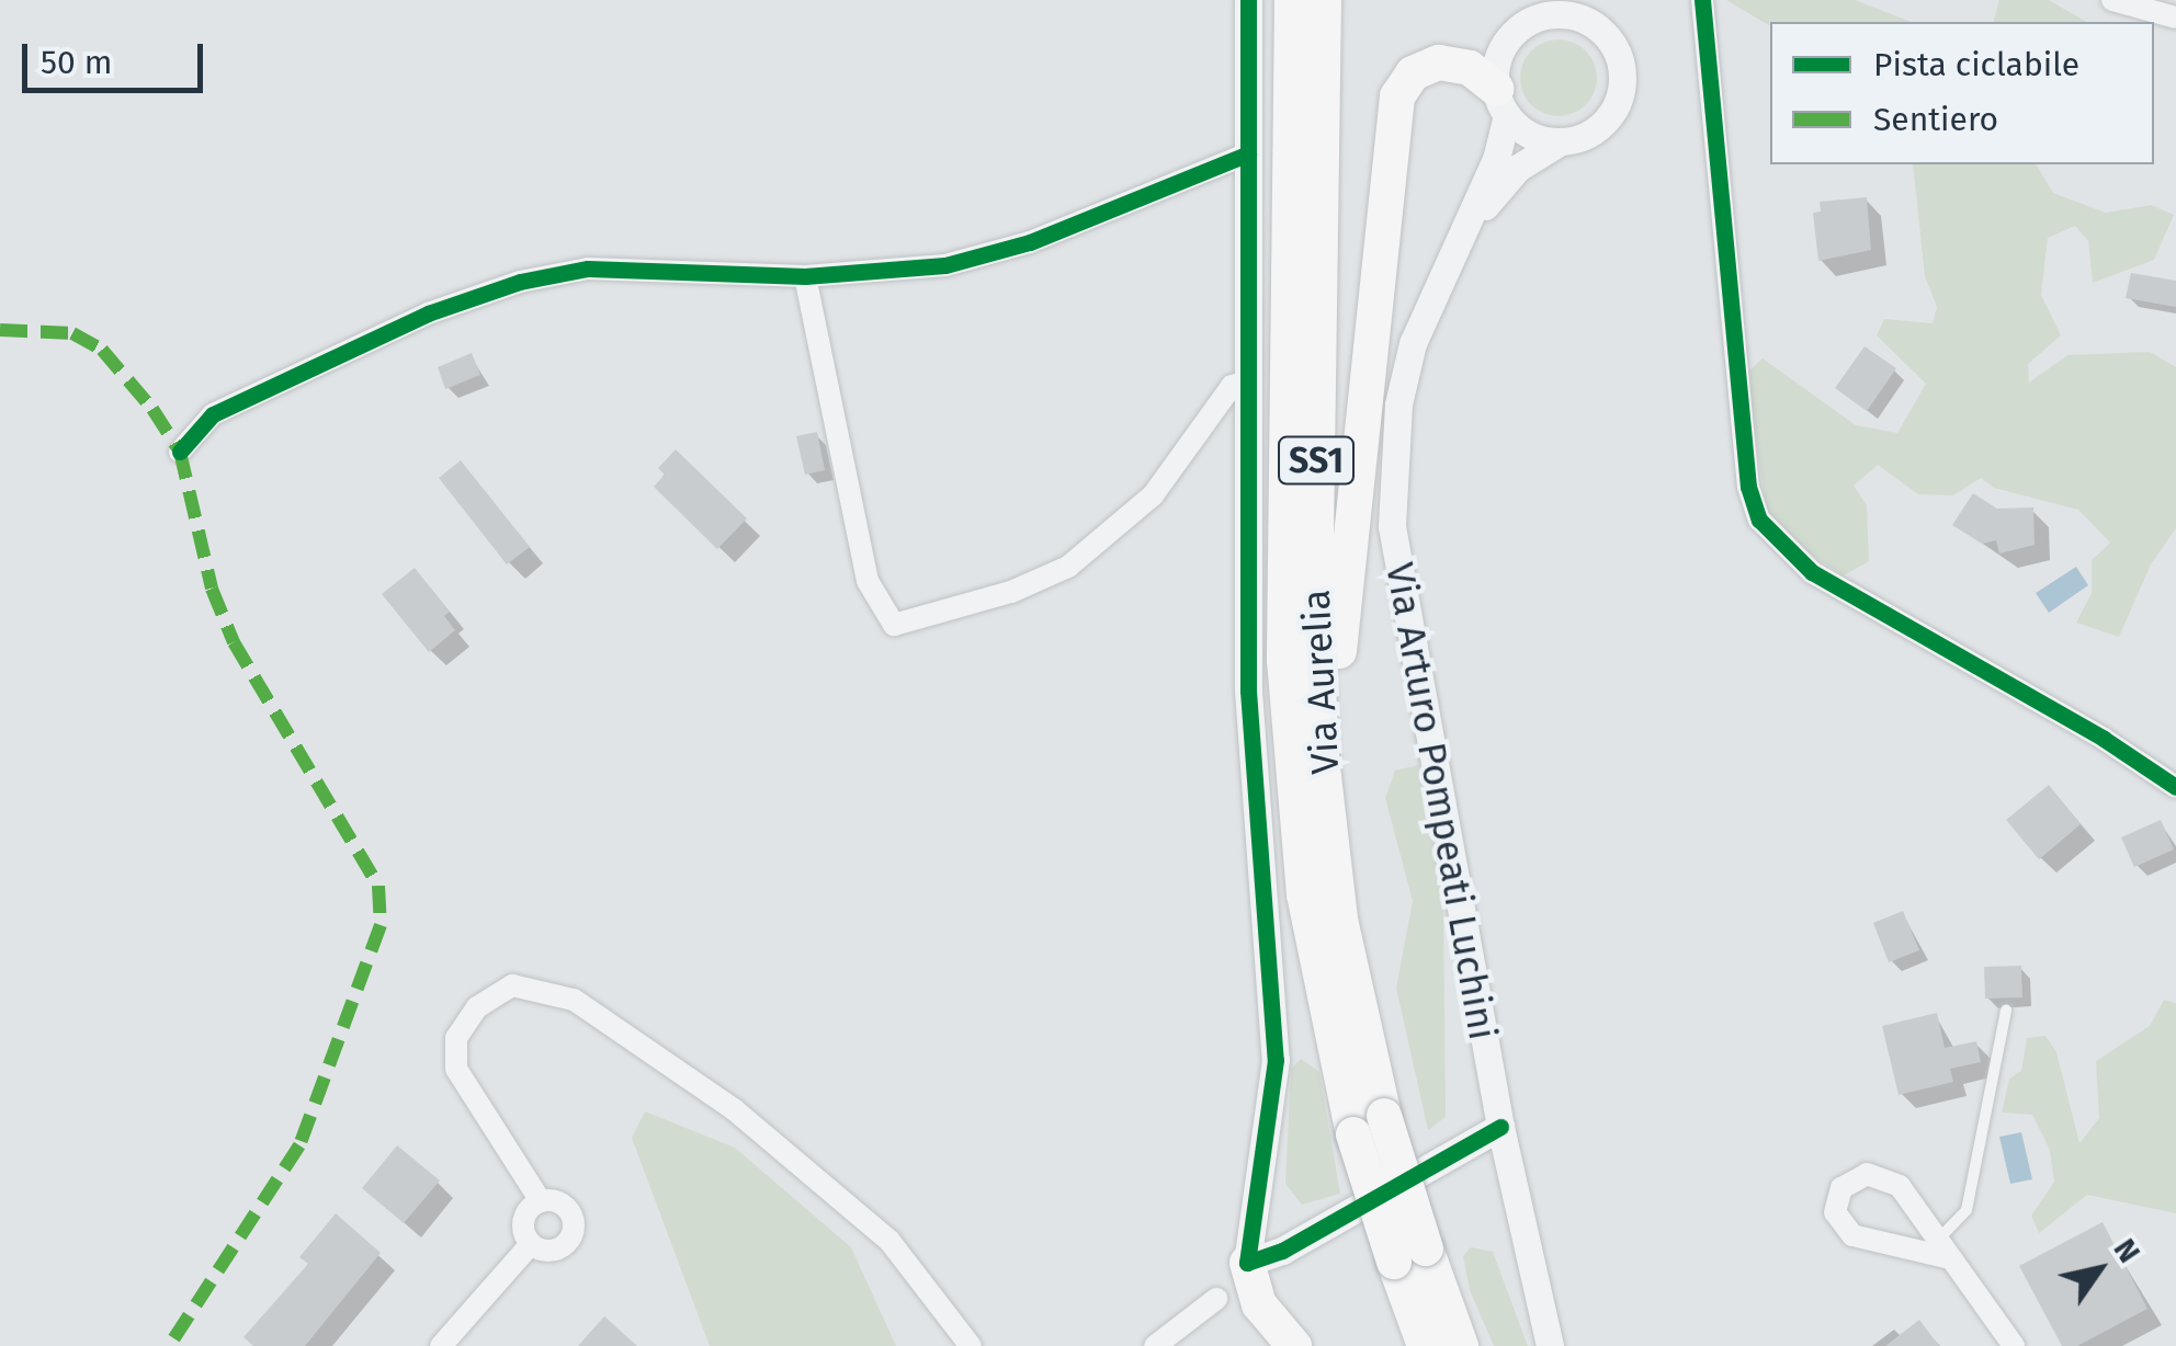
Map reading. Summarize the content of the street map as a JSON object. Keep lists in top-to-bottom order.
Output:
{
  "streets": {
    "highway": ["SS1", "Via Aurelia"],
    "street": ["Via Arturo Pompeati Luchini"]
  },
  "legend": ["Pista ciclabile", "Sentiero"],
  "scale_bar": "50 m",
  "north": "top right"
}
